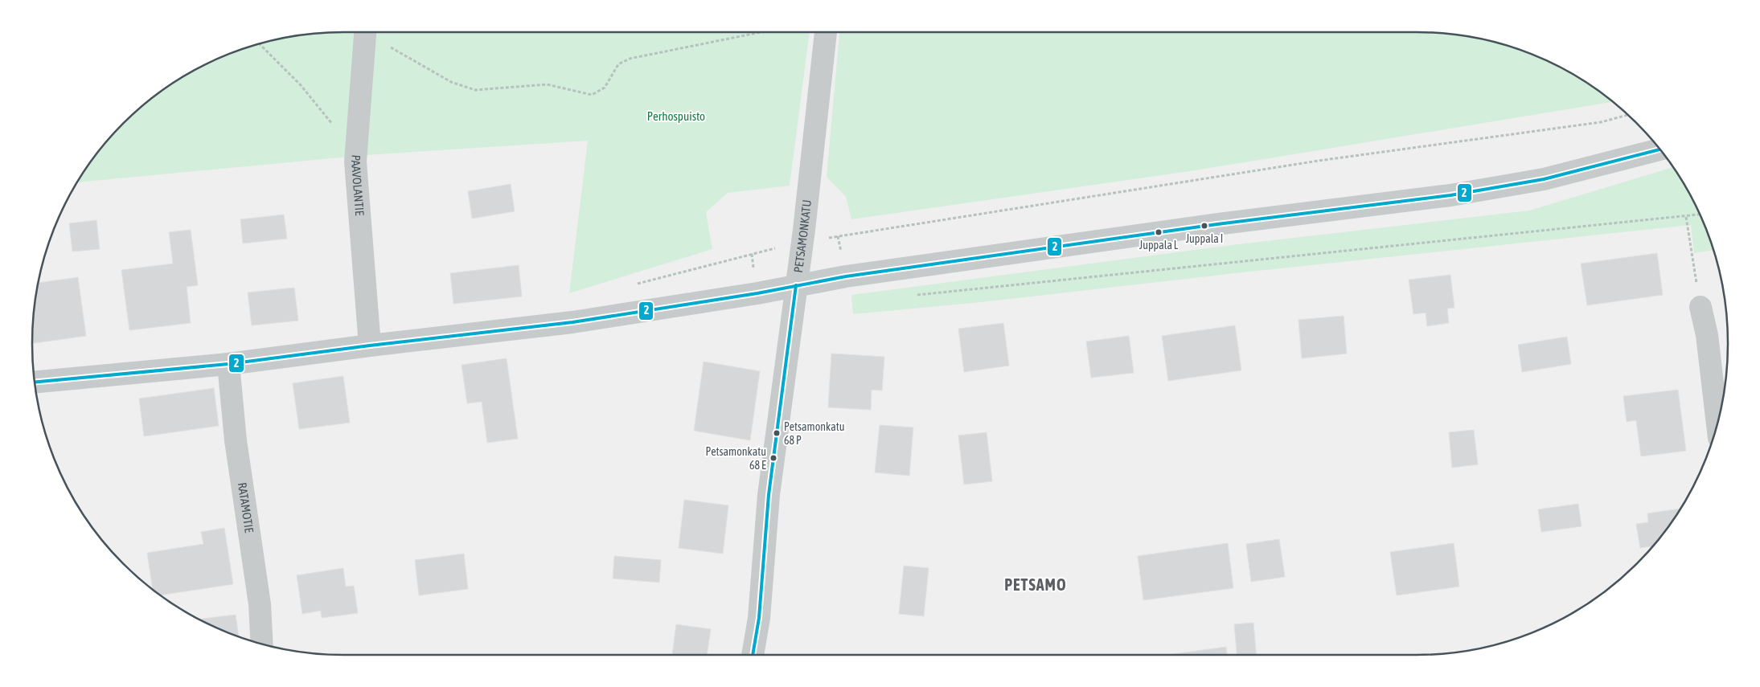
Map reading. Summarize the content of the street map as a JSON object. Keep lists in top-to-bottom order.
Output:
{
  "streets": {
    "street": ["PAAVOLANTIE", "PETSAMONKATU", "RATAMOTIE"]
  },
  "districts": ["PETSAMO"],
  "parks": ["Perhospuisto"],
  "places": [
    "Juppala I",
    "Juppala L",
    "Petsamonkatu 68 P",
    "Petsamonkatu 68 E"
  ],
  "lines": ["transit line 2"]
}
